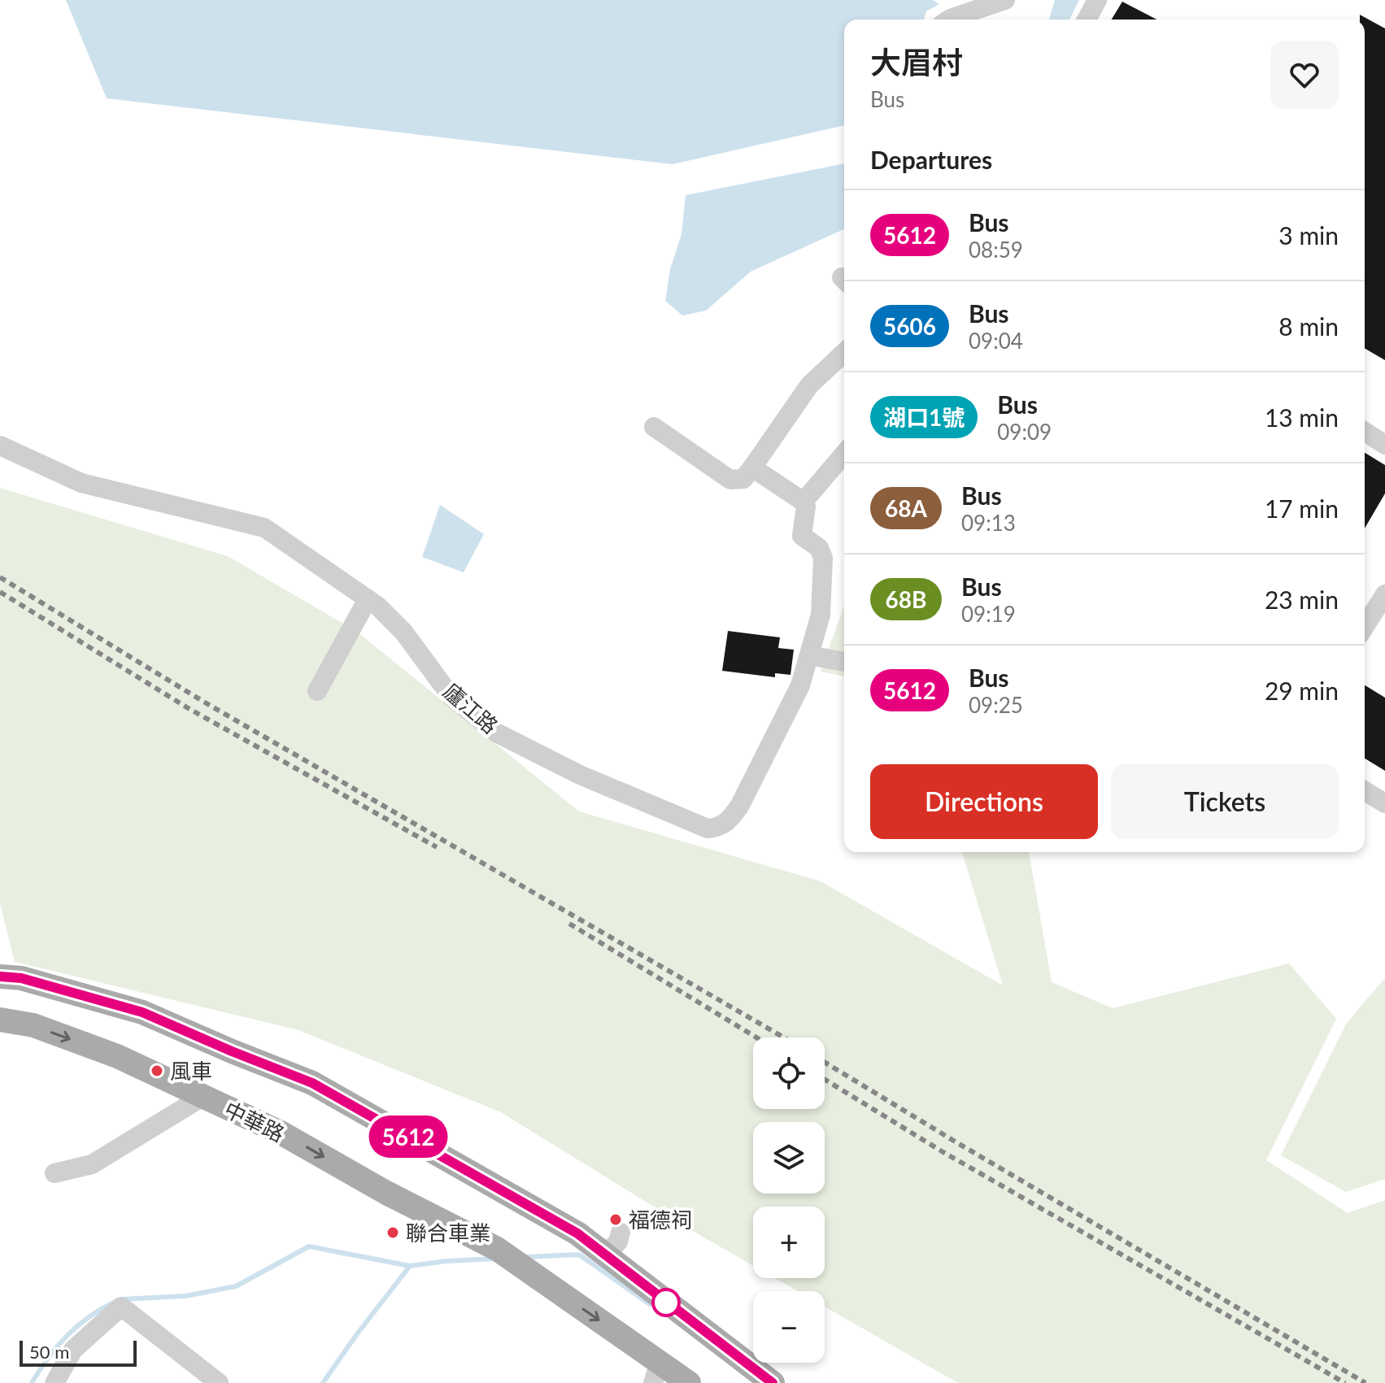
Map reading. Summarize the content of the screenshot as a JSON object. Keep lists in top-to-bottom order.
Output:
{
  "streets": {
    "main road": ["中華路"],
    "street": ["廬江路"]
  },
  "places": ["風車", "福德祠", "聯合車業"],
  "lines": ["bus line 5612"],
  "scale_bar": "50 m",
  "page": {
    "on_map": "5612",
    "heading": [
      ["大眉村", "Bus"],
      "Departures"
    ],
    "list": [
      {
        "mark": "5612",
        "name": "Bus",
        "note": "08:59",
        "value": "3 min"
      },
      {
        "mark": "5606",
        "name": "Bus",
        "note": "09:04",
        "value": "8 min"
      },
      {
        "mark": "湖口1號",
        "name": "Bus",
        "note": "09:09",
        "value": "13 min"
      },
      {
        "mark": "68A",
        "name": "Bus",
        "note": "09:13",
        "value": "17 min"
      },
      {
        "mark": "68B",
        "name": "Bus",
        "note": "09:19",
        "value": "23 min"
      },
      {
        "mark": "5612",
        "name": "Bus",
        "note": "09:25",
        "value": "29 min"
      }
    ],
    "buttons": ["Directions", "Tickets"],
    "map_buttons": ["+", "−"],
    "scale": "50 m"
  }
}
